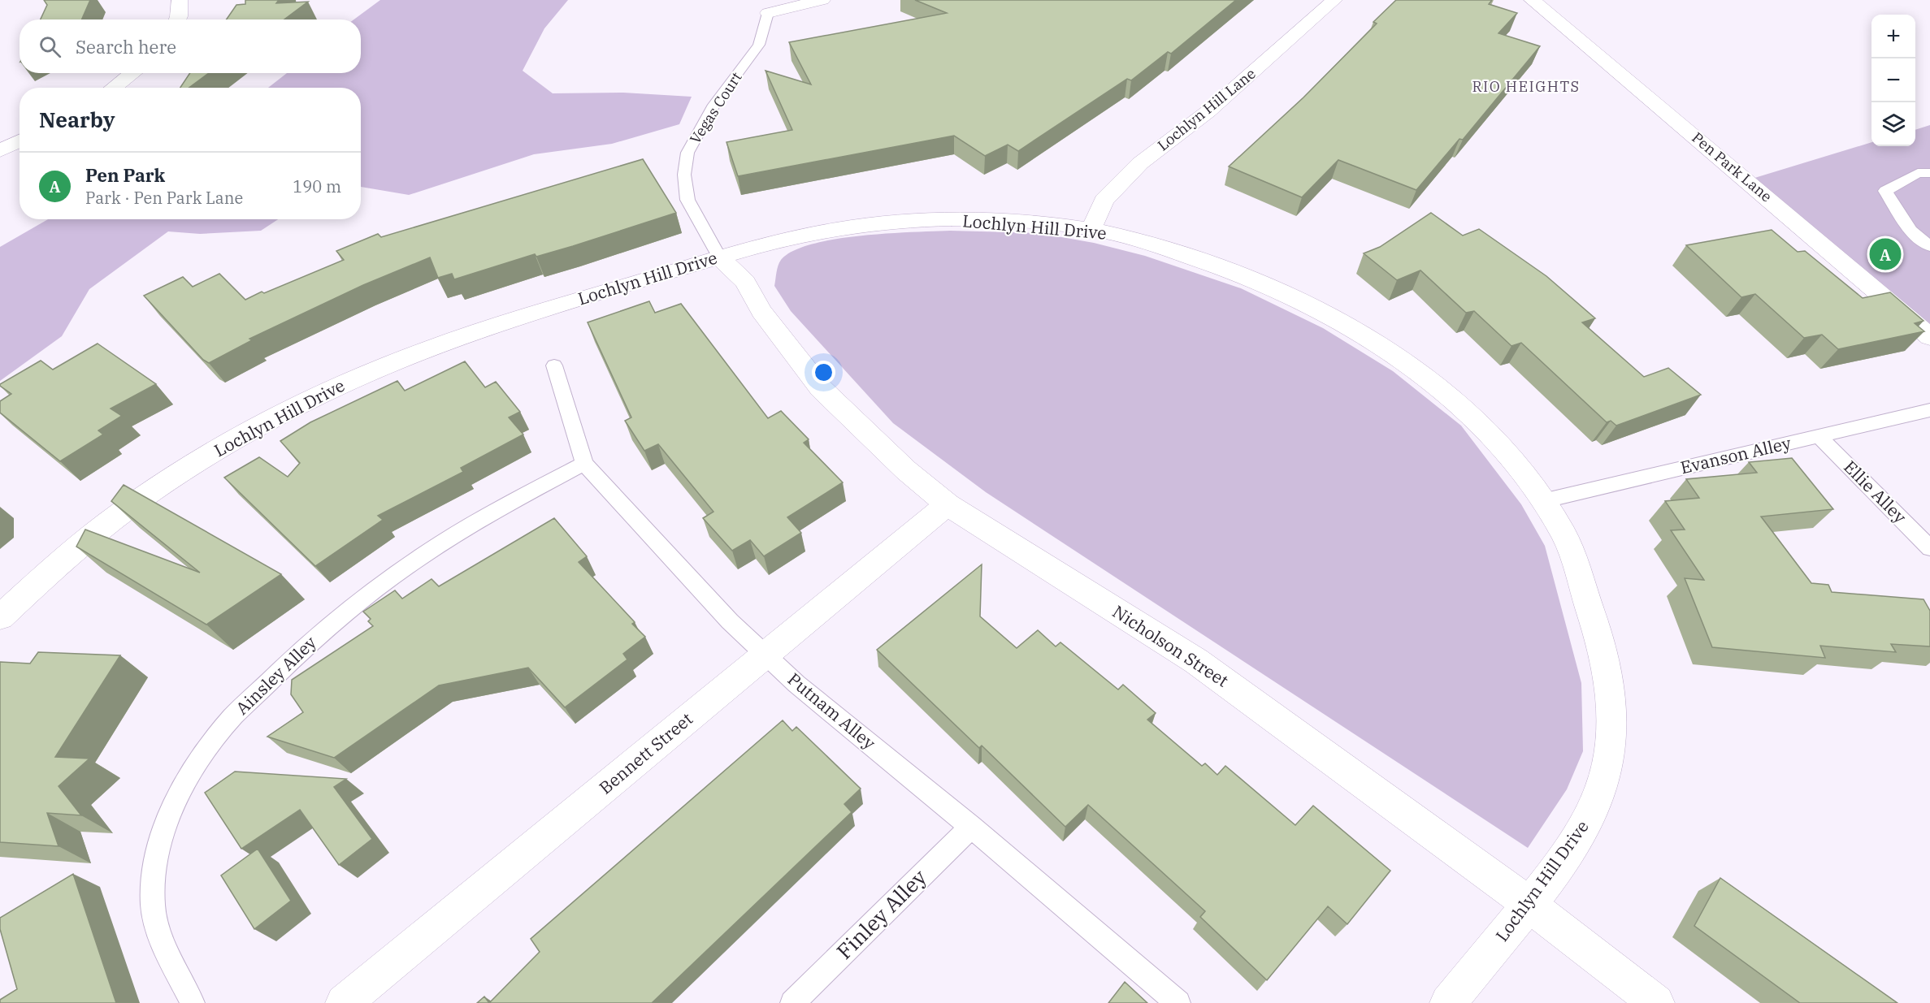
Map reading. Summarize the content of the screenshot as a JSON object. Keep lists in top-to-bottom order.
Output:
{
  "streets": {
    "street": [
      "Vegas Court",
      "Lochlyn Hill Lane",
      "Pen Park Lane",
      "Lochlyn Hill Drive",
      "Nicholson Street",
      "Bennett Street"
    ],
    "lane": [
      "Evanson Alley",
      "Ellie Alley",
      "Ainsley Alley",
      "Putnam Alley",
      "Finley Alley"
    ]
  },
  "crossings": [
    ["Vegas Court", "Lochlyn Hill Drive"],
    ["Vegas Court", "Nicholson Street"],
    ["Lochlyn Hill Lane", "Lochlyn Hill Drive"],
    ["Lochlyn Hill Drive", "Evanson Alley"],
    ["Lochlyn Hill Drive", "Nicholson Street"],
    ["Evanson Alley", "Ellie Alley"],
    ["Nicholson Street", "Bennett Street"],
    ["Ainsley Alley", "Putnam Alley"],
    ["Putnam Alley", "Bennett Street"],
    ["Putnam Alley", "Finley Alley"]
  ],
  "districts": ["RIO HEIGHTS"],
  "page": {
    "map_buttons": ["+", "−"],
    "search": "Search here",
    "heading": "Nearby",
    "list": [
      {
        "mark": "A",
        "name": "Pen Park",
        "note": "Park · Pen Park Lane",
        "value": "190 m"
      }
    ],
    "pins": "A"
  }
}
